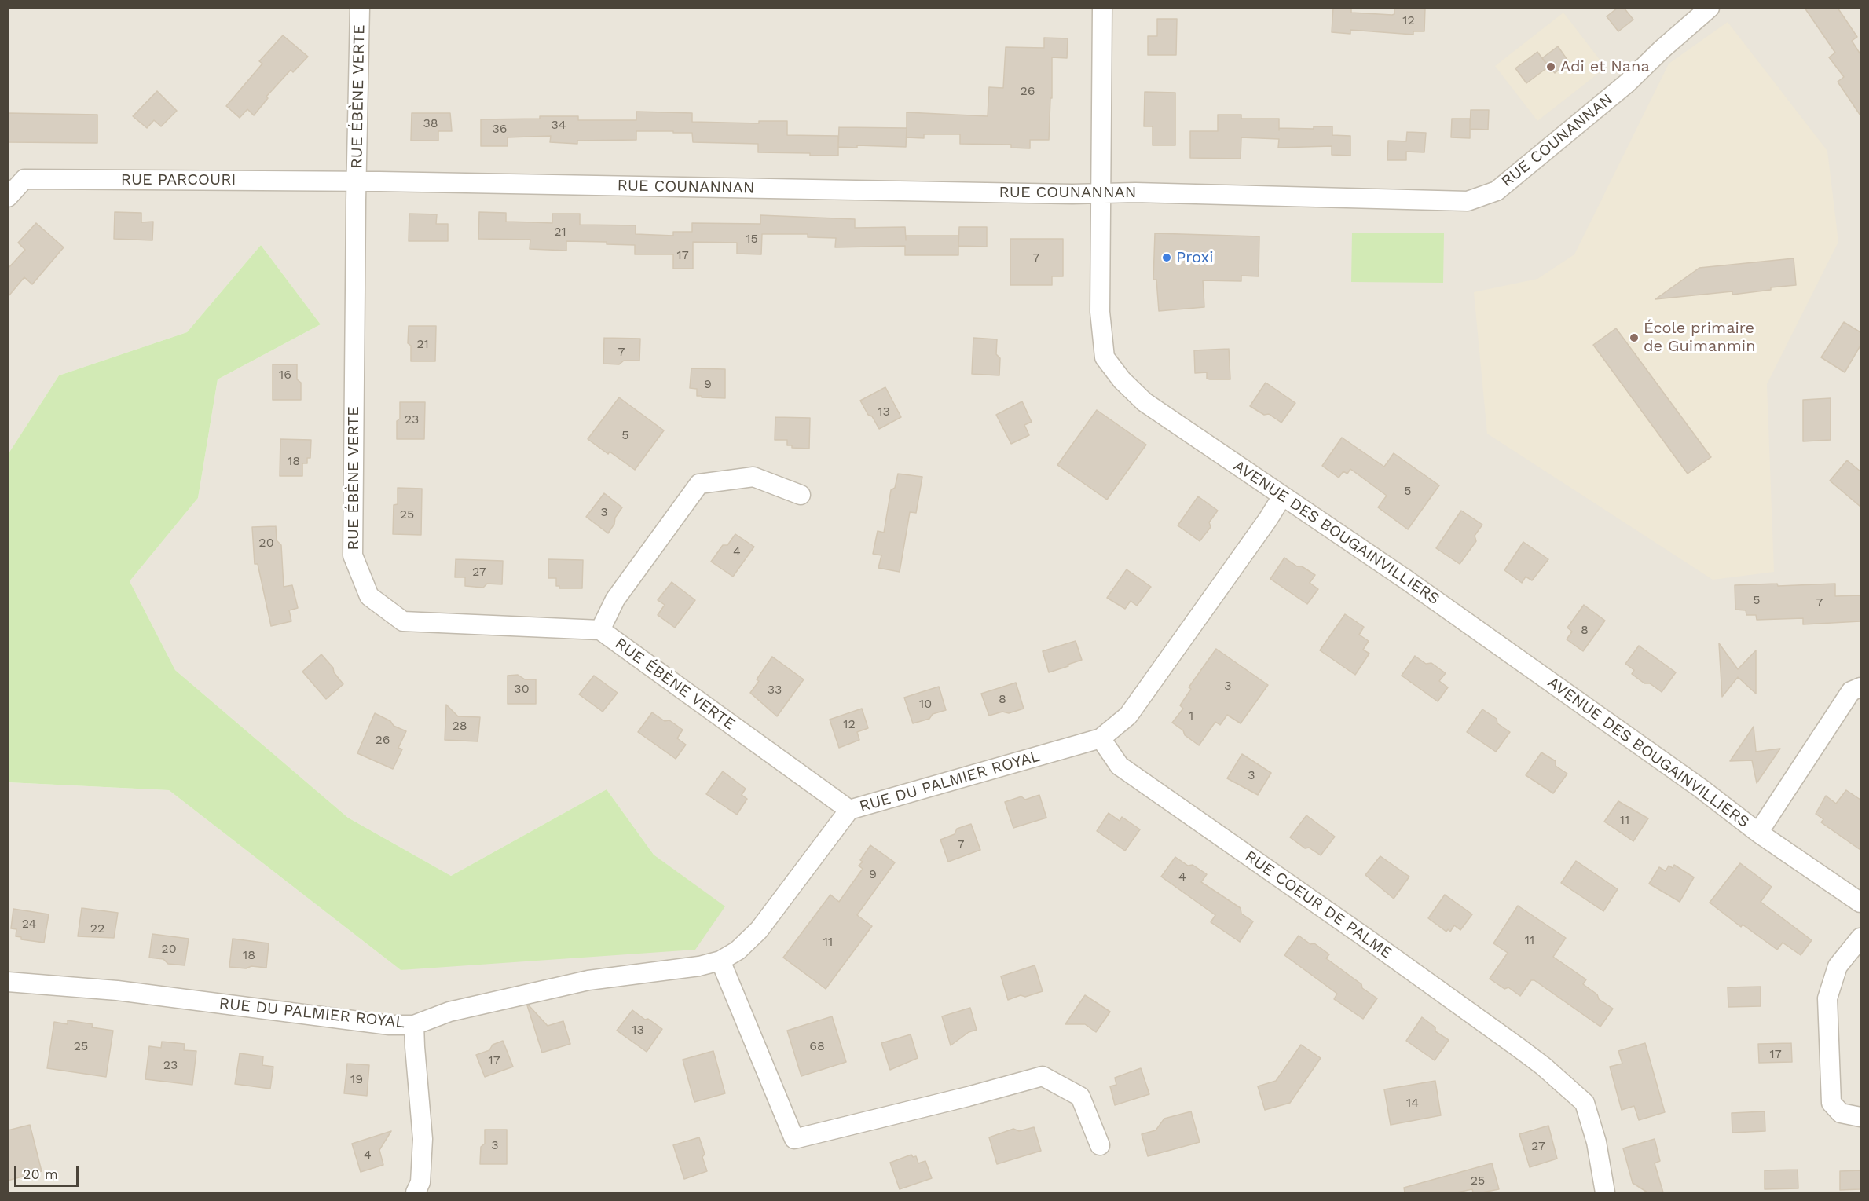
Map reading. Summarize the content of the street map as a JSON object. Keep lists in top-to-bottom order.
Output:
{
  "streets": {
    "street": [
      "RUE ÉBÈNE VERTE",
      "RUE COUNANNAN",
      "RUE PARCOURI",
      "AVENUE DES BOUGAINVILLIERS",
      "RUE DU PALMIER ROYAL",
      "RUE COEUR DE PALME"
    ]
  },
  "crossings": [
    ["RUE ÉBÈNE VERTE", "RUE COUNANNAN"],
    ["RUE ÉBÈNE VERTE", "RUE PARCOURI"],
    ["RUE ÉBÈNE VERTE", "RUE DU PALMIER ROYAL"],
    ["RUE COUNANNAN", "RUE PARCOURI"],
    ["RUE COUNANNAN", "AVENUE DES BOUGAINVILLIERS"],
    ["AVENUE DES BOUGAINVILLIERS", "RUE DU PALMIER ROYAL"],
    ["RUE DU PALMIER ROYAL", "RUE COEUR DE PALME"]
  ],
  "places": ["Adi et Nana", "Proxi", "École primaire de Guimanmin"],
  "house_numbers": [
    "12",
    "26",
    "38",
    "34",
    "36",
    "21",
    "15",
    "17",
    "7",
    "21",
    "7",
    "16",
    "9",
    "13",
    "23",
    "5",
    "18",
    "5",
    "3",
    "25",
    "20",
    "4",
    "27",
    "5",
    "7",
    "8",
    "3",
    "30",
    "33",
    "8",
    "10",
    "1",
    "12",
    "28",
    "26",
    "3",
    "11",
    "7",
    "9",
    "4",
    "24",
    "22",
    "11",
    "11",
    "20",
    "18",
    "13",
    "25",
    "68",
    "17",
    "17",
    "23",
    "19",
    "14",
    "3",
    "27",
    "4",
    "25"
  ],
  "scale_bar": "20 m"
}
